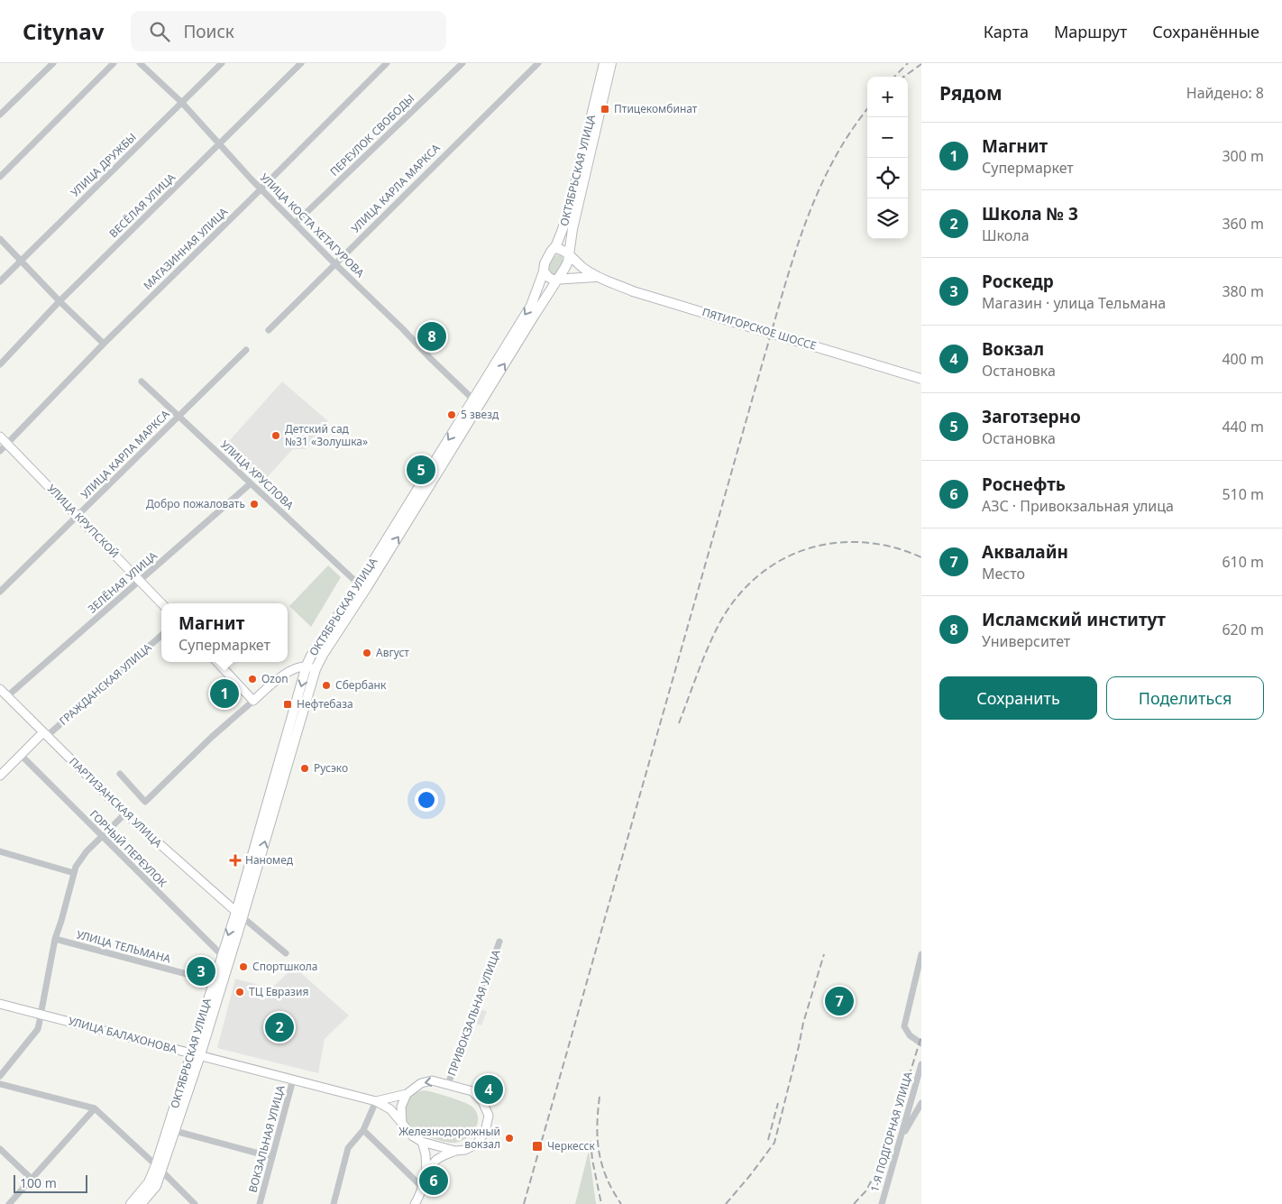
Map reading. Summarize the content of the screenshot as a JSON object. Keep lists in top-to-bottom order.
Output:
{
  "streets": {
    "main road": ["ОКТЯБРЬСКАЯ УЛИЦА", "ПЯТИГОРСКОЕ ШОССЕ"],
    "street": [
      "ПЕРЕУЛОК СВОБОДЫ",
      "УЛИЦА ДРУЖБЫ",
      "УЛИЦА КАРЛА МАРКСА",
      "ВЕСЁЛАЯ УЛИЦА",
      "УЛИЦА КОСТА ХЕТАГУРОВА",
      "МАГАЗИННАЯ УЛИЦА",
      "УЛИЦА ХРУСЛОВА",
      "УЛИЦА КРУПСКОЙ",
      "ЗЕЛЁНАЯ УЛИЦА",
      "ГРАЖДАНСКАЯ УЛИЦА",
      "ПАРТИЗАНСКАЯ УЛИЦА",
      "ГОРНЫЙ ПЕРЕУЛОК",
      "УЛИЦА ТЕЛЬМАНА",
      "ПРИВОКЗАЛЬНАЯ УЛИЦА",
      "УЛИЦА БАЛАХОНОВА",
      "1-Я ПОДГОРНАЯ УЛИЦА",
      "ВОКЗАЛЬНАЯ УЛИЦА"
    ]
  },
  "crossings": [
    ["ПЕРЕУЛОК СВОБОДЫ", "УЛИЦА КОСТА ХЕТАГУРОВА"],
    ["УЛИЦА ДРУЖБЫ", "УЛИЦА КОСТА ХЕТАГУРОВА"],
    ["ОКТЯБРЬСКАЯ УЛИЦА", "УЛИЦА КОСТА ХЕТАГУРОВА"],
    ["ОКТЯБРЬСКАЯ УЛИЦА", "ПЯТИГОРСКОЕ ШОССЕ"],
    ["ОКТЯБРЬСКАЯ УЛИЦА", "УЛИЦА ХРУСЛОВА"],
    ["ОКТЯБРЬСКАЯ УЛИЦА", "ПАРТИЗАНСКАЯ УЛИЦА"],
    ["ОКТЯБРЬСКАЯ УЛИЦА", "ГОРНЫЙ ПЕРЕУЛОК"],
    ["ОКТЯБРЬСКАЯ УЛИЦА", "УЛИЦА ТЕЛЬМАНА"],
    ["ОКТЯБРЬСКАЯ УЛИЦА", "УЛИЦА БАЛАХОНОВА"],
    ["УЛИЦА КАРЛА МАРКСА", "УЛИЦА КОСТА ХЕТАГУРОВА"],
    ["УЛИЦА КАРЛА МАРКСА", "УЛИЦА ХРУСЛОВА"],
    ["УЛИЦА КАРЛА МАРКСА", "УЛИЦА КРУПСКОЙ"],
    ["ВЕСЁЛАЯ УЛИЦА", "УЛИЦА КОСТА ХЕТАГУРОВА"],
    ["УЛИЦА КОСТА ХЕТАГУРОВА", "МАГАЗИННАЯ УЛИЦА"],
    ["МАГАЗИННАЯ УЛИЦА", "УЛИЦА КРУПСКОЙ"],
    ["УЛИЦА ХРУСЛОВА", "ЗЕЛЁНАЯ УЛИЦА"],
    ["УЛИЦА КРУПСКОЙ", "ЗЕЛЁНАЯ УЛИЦА"],
    ["ЗЕЛЁНАЯ УЛИЦА", "ПАРТИЗАНСКАЯ УЛИЦА"],
    ["ГРАЖДАНСКАЯ УЛИЦА", "ПАРТИЗАНСКАЯ УЛИЦА"],
    ["ГРАЖДАНСКАЯ УЛИЦА", "ГОРНЫЙ ПЕРЕУЛОК"],
    ["ПРИВОКЗАЛЬНАЯ УЛИЦА", "УЛИЦА БАЛАХОНОВА"],
    ["УЛИЦА БАЛАХОНОВА", "ВОКЗАЛЬНАЯ УЛИЦА"]
  ],
  "places": {
    "transit": ["Птицекомбинат", "Нефтебаза", "Черкесск"],
    "other": [
      "5 звезд",
      "Детский сад №31 «Золушка»",
      "Добро пожаловать",
      "Август",
      "Ozon",
      "Сбербанк",
      "Русэко",
      "Спортшкола",
      "ТЦ Евразия",
      "Железнодорожный вокзал"
    ],
    "health": ["Наномед"]
  },
  "scale_bar": "100 m",
  "page": {
    "header": "Citynav",
    "search": "Поиск",
    "nav": ["Карта", "Маршрут", "Сохранённые"],
    "heading": ["Рядом", "Найдено: 8"],
    "map_buttons": ["+", "−"],
    "list": [
      {
        "mark": "1",
        "name": "Магнит",
        "note": "Супермаркет",
        "value": "300 m"
      },
      {
        "mark": "2",
        "name": "Школа № 3",
        "note": "Школа",
        "value": "360 m"
      },
      {
        "mark": "3",
        "name": "Роскедр",
        "note": "Магазин · улица Тельмана",
        "value": "380 m"
      },
      {
        "mark": "4",
        "name": "Вокзал",
        "note": "Остановка",
        "value": "400 m"
      },
      {
        "mark": "5",
        "name": "Заготзерно",
        "note": "Остановка",
        "value": "440 m"
      },
      {
        "mark": "6",
        "name": "Роснефть",
        "note": "АЗС · Привокзальная улица",
        "value": "510 m"
      },
      {
        "mark": "7",
        "name": "Аквалайн",
        "note": "Место",
        "value": "610 m"
      },
      {
        "mark": "8",
        "name": "Исламский институт",
        "note": "Университет",
        "value": "620 m"
      }
    ],
    "pins": [
      "8",
      "5",
      "1",
      "3",
      "7",
      "2",
      "4",
      "6"
    ],
    "popup": ["Магнит", "Супермаркет"],
    "buttons": ["Сохранить", "Поделиться"],
    "scale": "100 m"
  }
}
